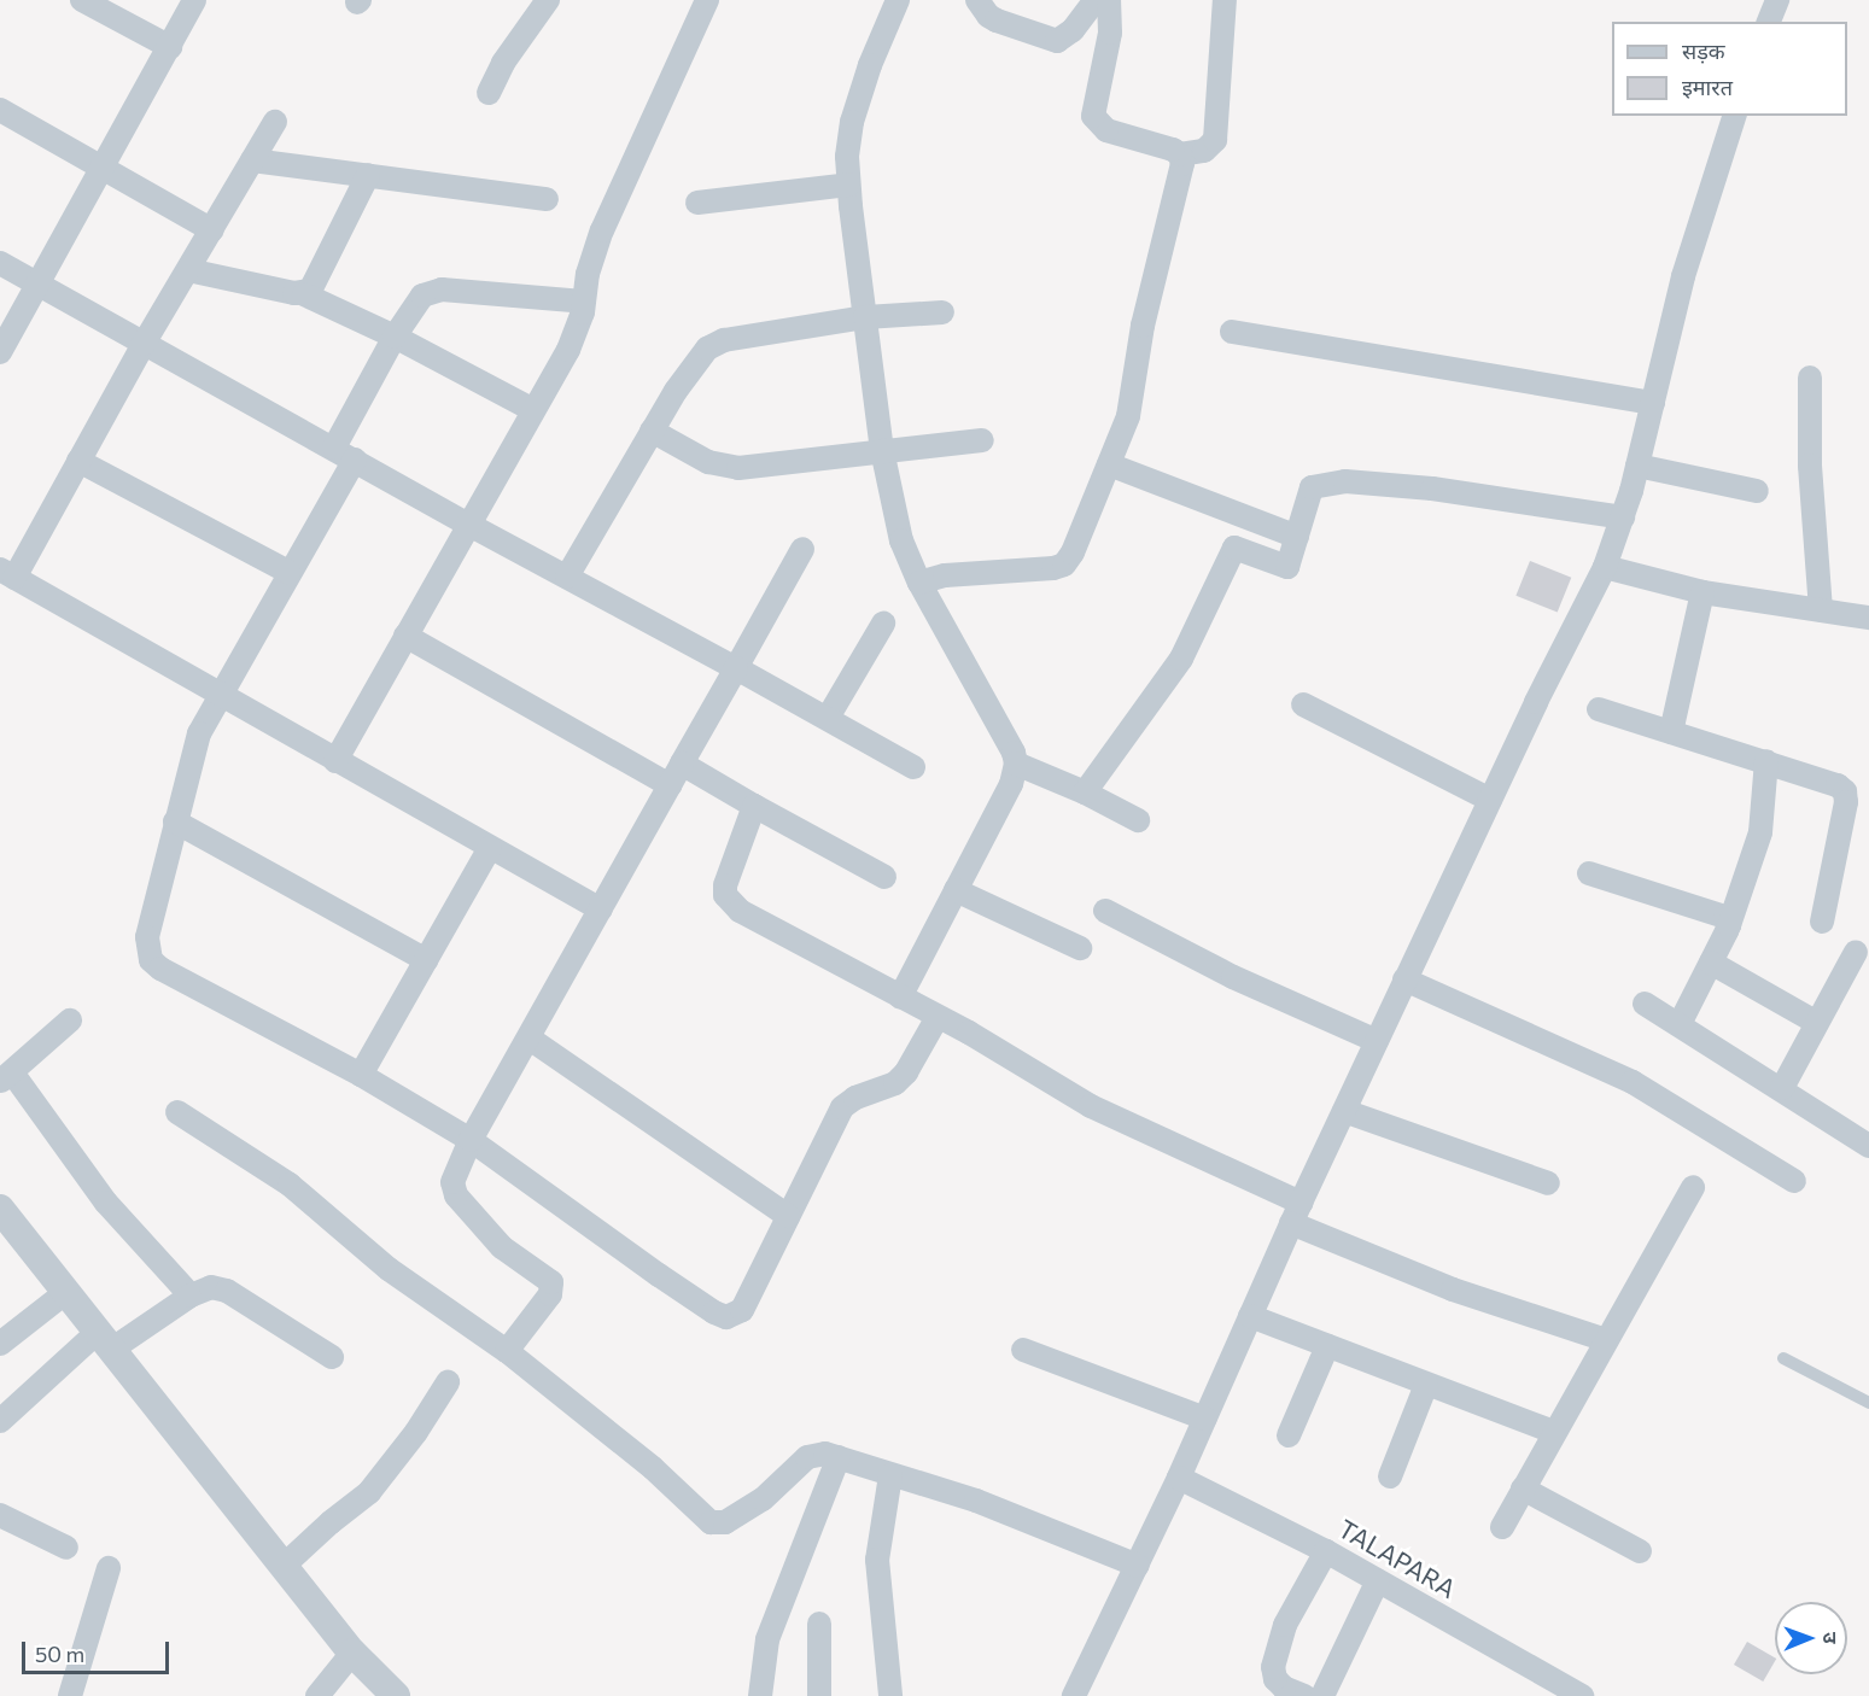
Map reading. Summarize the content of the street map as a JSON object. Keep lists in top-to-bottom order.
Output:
{
  "streets": {
    "street": ["TALAPARA"]
  },
  "legend": ["सड़क", "इमारत"],
  "scale_bar": "50 m",
  "north": "right"
}
